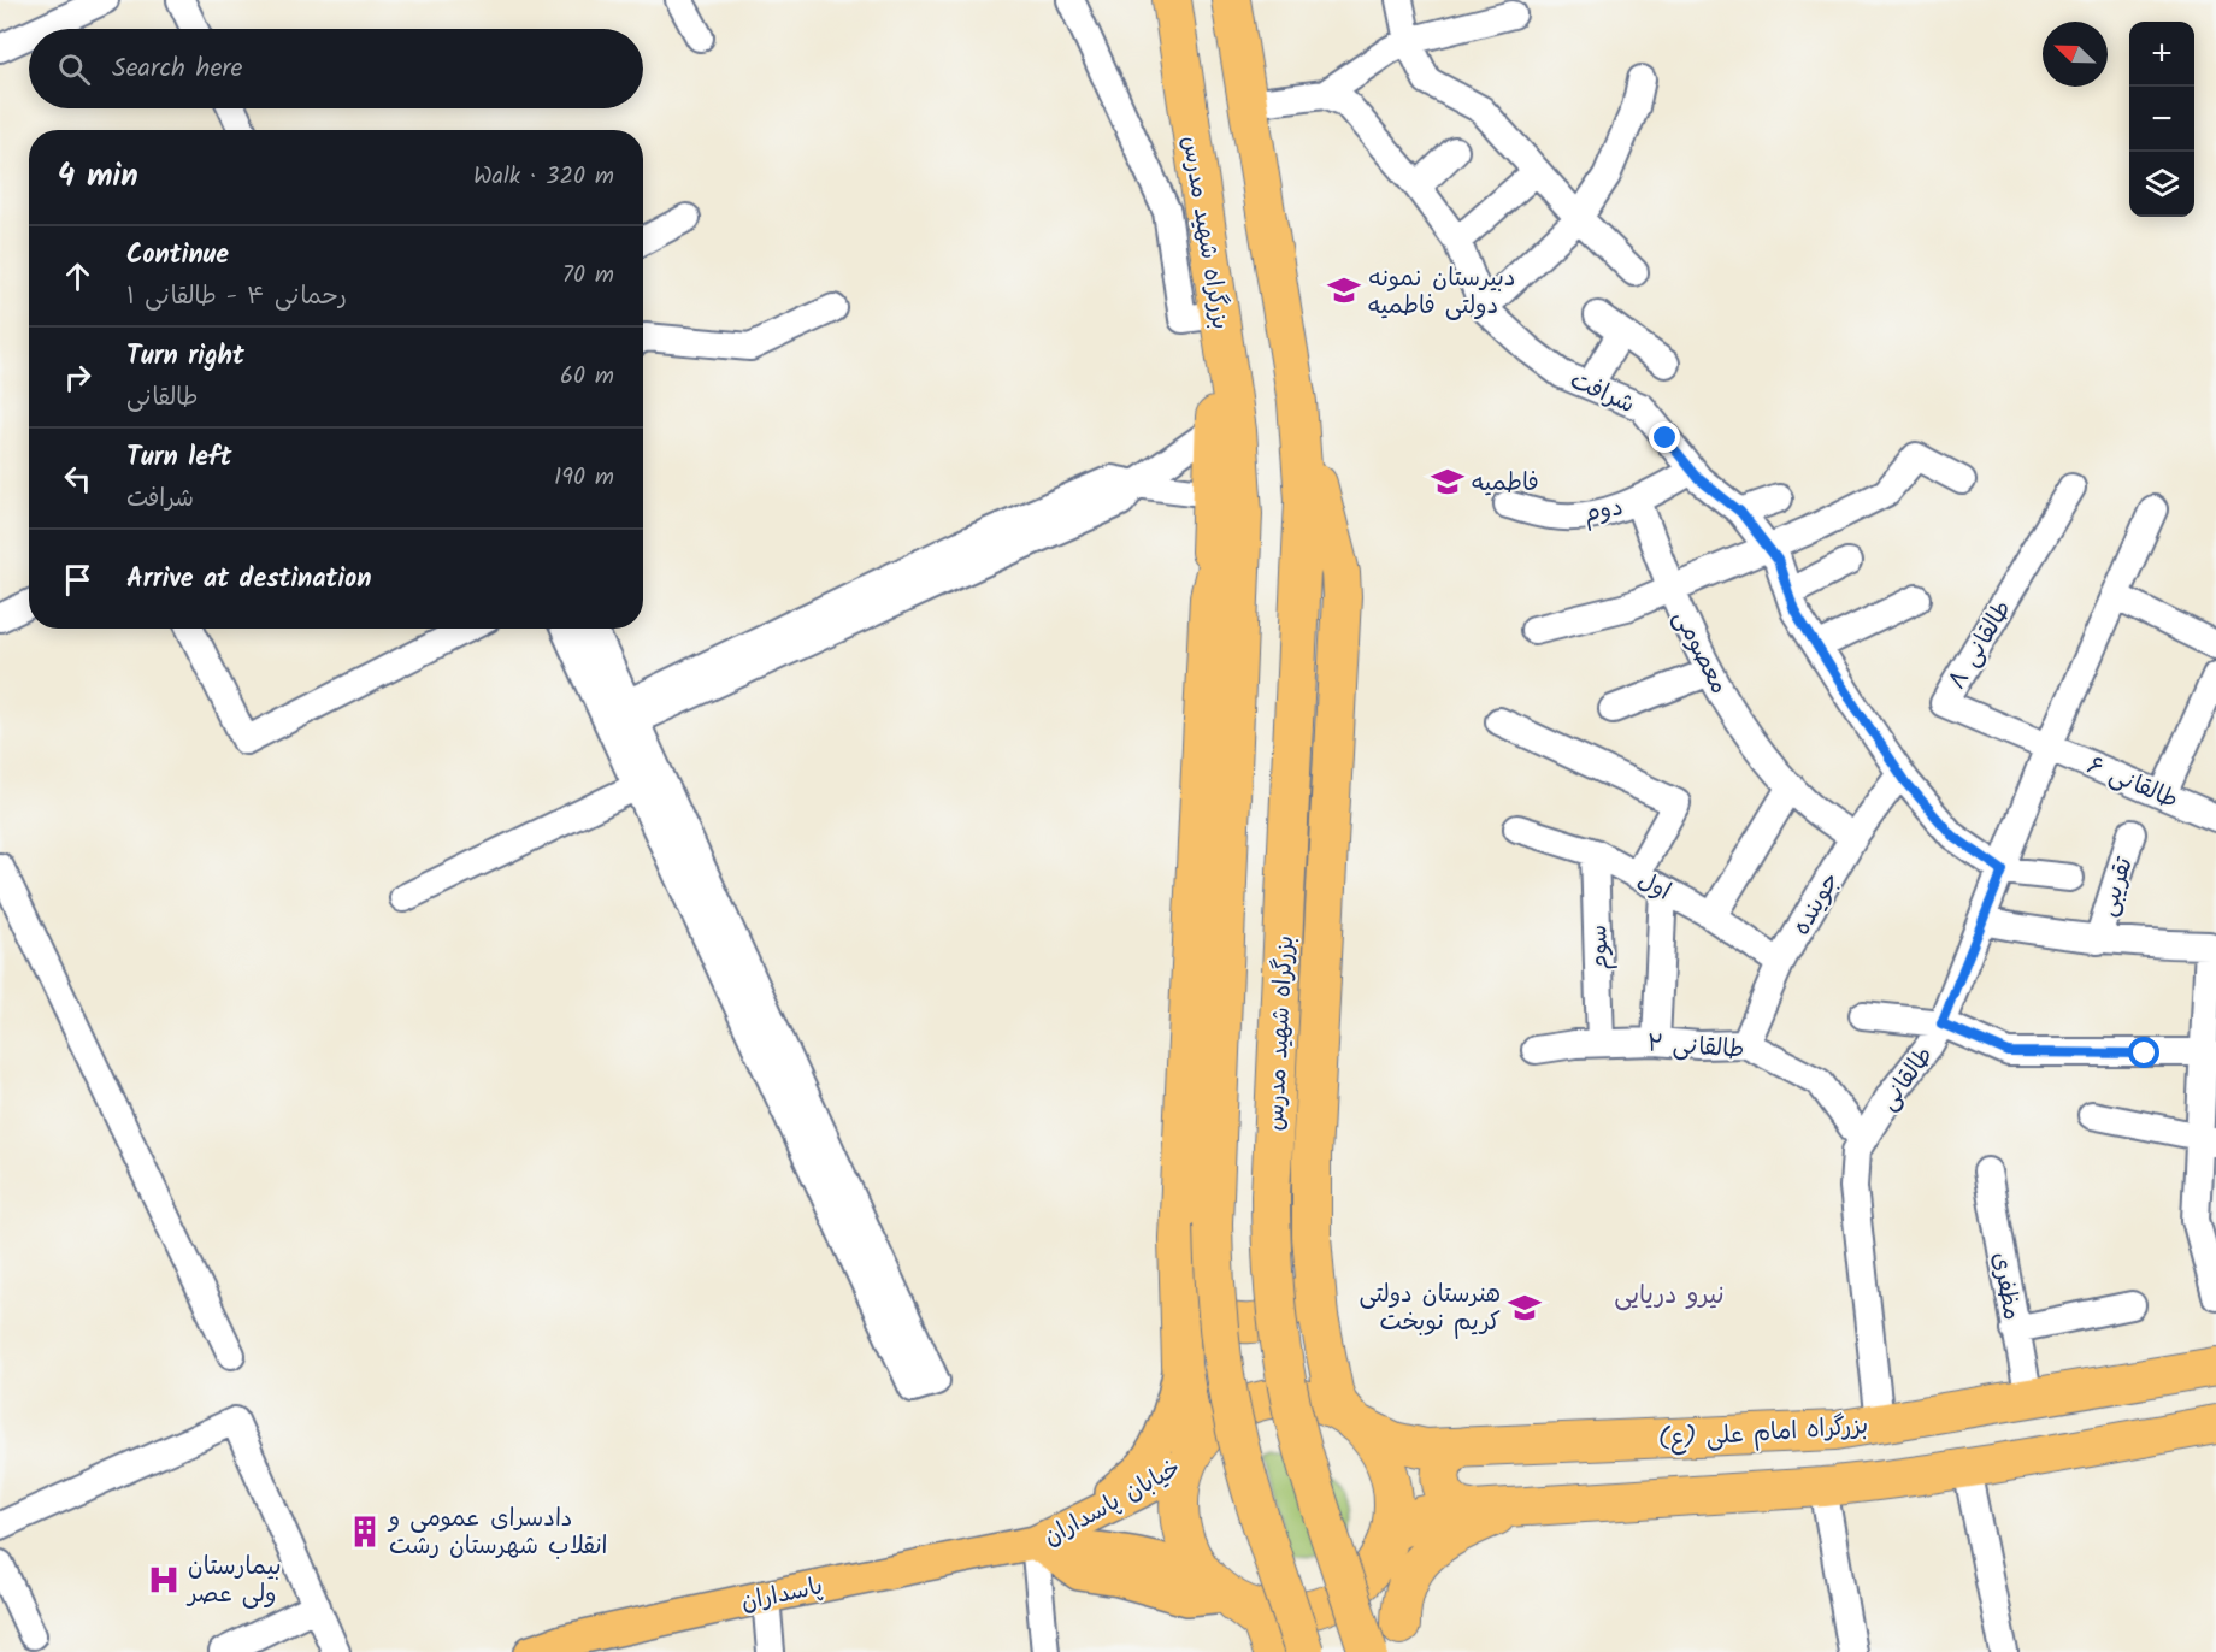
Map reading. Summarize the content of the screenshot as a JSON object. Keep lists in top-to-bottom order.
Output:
{
  "streets": {
    "highway": ["بزرگراه شهید مدرس", "بزرگراه امام علی (ع)"],
    "main road": ["خیابان پاسداران", "پاسداران"],
    "street": [
      "شرافت",
      "دوم",
      "طالقانی ۸",
      "معصومی",
      "طالقانی ۶",
      "اول",
      "تقریبی",
      "جوینده",
      "سوم",
      "طالقانی ۲",
      "طالقانی",
      "مظفری"
    ]
  },
  "crossings": [
    ["بزرگراه شهید مدرس", "بزرگراه امام علی (ع)"],
    ["بزرگراه شهید مدرس", "خیابان پاسداران"],
    ["شرافت", "دوم"],
    ["شرافت", "جوینده"],
    ["شرافت", "طالقانی"],
    ["دوم", "معصومی"],
    ["طالقانی ۸", "طالقانی ۶"],
    ["طالقانی ۸", "طالقانی"],
    ["معصومی", "جوینده"],
    ["طالقانی ۶", "طالقانی"],
    ["اول", "جوینده"],
    ["اول", "سوم"],
    ["جوینده", "طالقانی ۲"],
    ["سوم", "طالقانی ۲"],
    ["طالقانی ۲", "طالقانی"],
    ["طالقانی", "بزرگراه امام علی (ع)"],
    ["مظفری", "بزرگراه امام علی (ع)"],
    ["بزرگراه امام علی (ع)", "خیابان پاسداران"],
    ["خیابان پاسداران", "پاسداران"]
  ],
  "districts": ["نیرو دریایی"],
  "places": {
    "school or university": ["دبیرستان نمونه دولتی فاطمیه", "فاطمیه", "هنرستان دولتی کریم نوبخت"],
    "building": ["دادسرای عمومی و انقلاب شهرستان رشت"],
    "hospital": ["بیمارستان ولی عصر"]
  },
  "north": "top left",
  "page": {
    "map_buttons": ["+", "−"],
    "search": "Search here",
    "heading": ["4 min", "Walk · 320 m"],
    "list": [
      ["Continue", "رحمانی ۴ - طالقانی ۱", "70 m"],
      ["Turn right", "طالقانی", "60 m"],
      ["Turn left", "شرافت", "190 m"],
      "Arrive at destination"
    ]
  }
}
